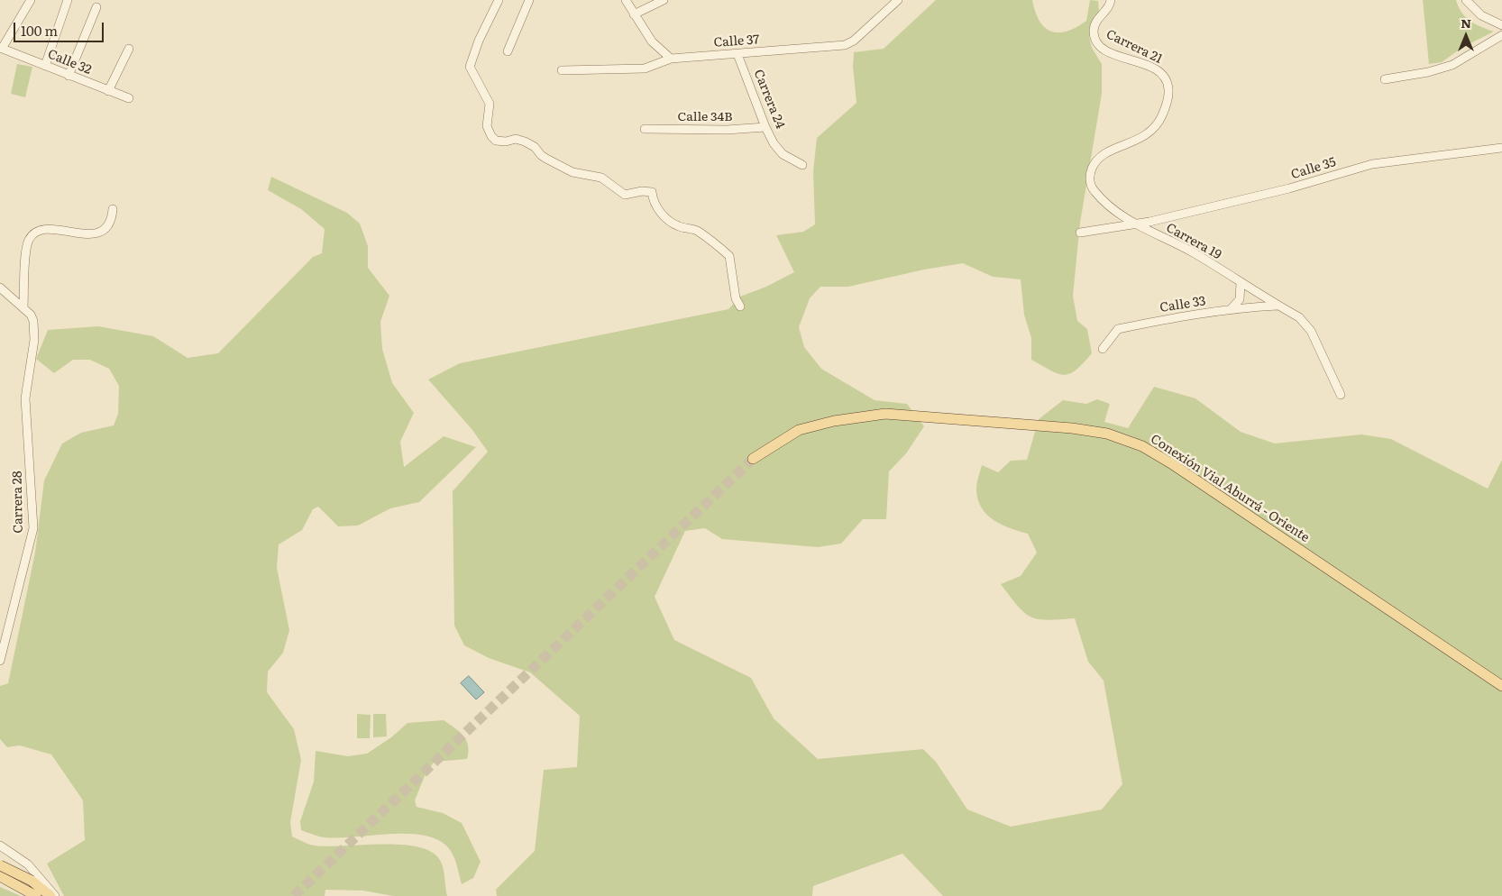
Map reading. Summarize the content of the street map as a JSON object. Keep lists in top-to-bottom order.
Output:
{
  "streets": {
    "main road": ["Conexión Vial Aburrá - Oriente"],
    "street": [
      "Calle 37",
      "Carrera 21",
      "Calle 32",
      "Carrera 24",
      "Calle 34B",
      "Calle 35",
      "Carrera 19",
      "Calle 33",
      "Carrera 28"
    ]
  },
  "crossings": [
    ["Calle 37", "Carrera 24"],
    ["Carrera 21", "Calle 35"],
    ["Carrera 21", "Carrera 19"],
    ["Carrera 24", "Calle 34B"],
    ["Calle 35", "Carrera 19"],
    ["Carrera 19", "Calle 33"]
  ],
  "scale_bar": "100 m",
  "north": "top"
}
